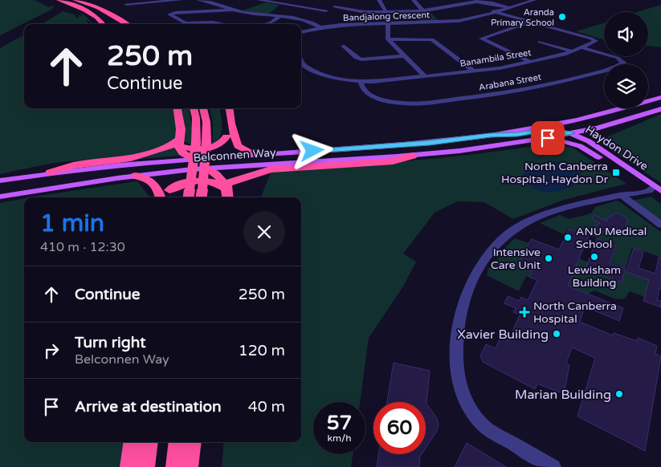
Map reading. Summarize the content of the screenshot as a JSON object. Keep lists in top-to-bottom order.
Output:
{
  "streets": {
    "main road": ["Haydon Drive", "Belconnen Way"],
    "street": ["Bandjalong Crescent", "Banambila Street", "Arabana Street"]
  },
  "crossings": [
    ["Bandjalong Crescent", "Banambila Street"],
    ["Banambila Street", "Arabana Street"],
    ["Haydon Drive", "Belconnen Way"]
  ],
  "places": {
    "other": [
      "Aranda Primary School",
      "ANU Medical School",
      "Lewisham Building",
      "Intensive Care Unit",
      "Xavier Building",
      "Marian Building"
    ],
    "transit": ["North Canberra Hospital, Haydon Dr"],
    "health": ["North Canberra Hospital"]
  },
  "page": {
    "turn": ["250 m", "Continue"],
    "heading": ["1 min", "410 m · 12:30"],
    "list": [
      {
        "name": "Continue",
        "value": "250 m"
      },
      {
        "name": "Turn right",
        "note": "Belconnen Way",
        "value": "120 m"
      },
      {
        "name": "Arrive at destination",
        "value": "40 m"
      }
    ],
    "speed": "57 km/h",
    "limit": "60"
  }
}
